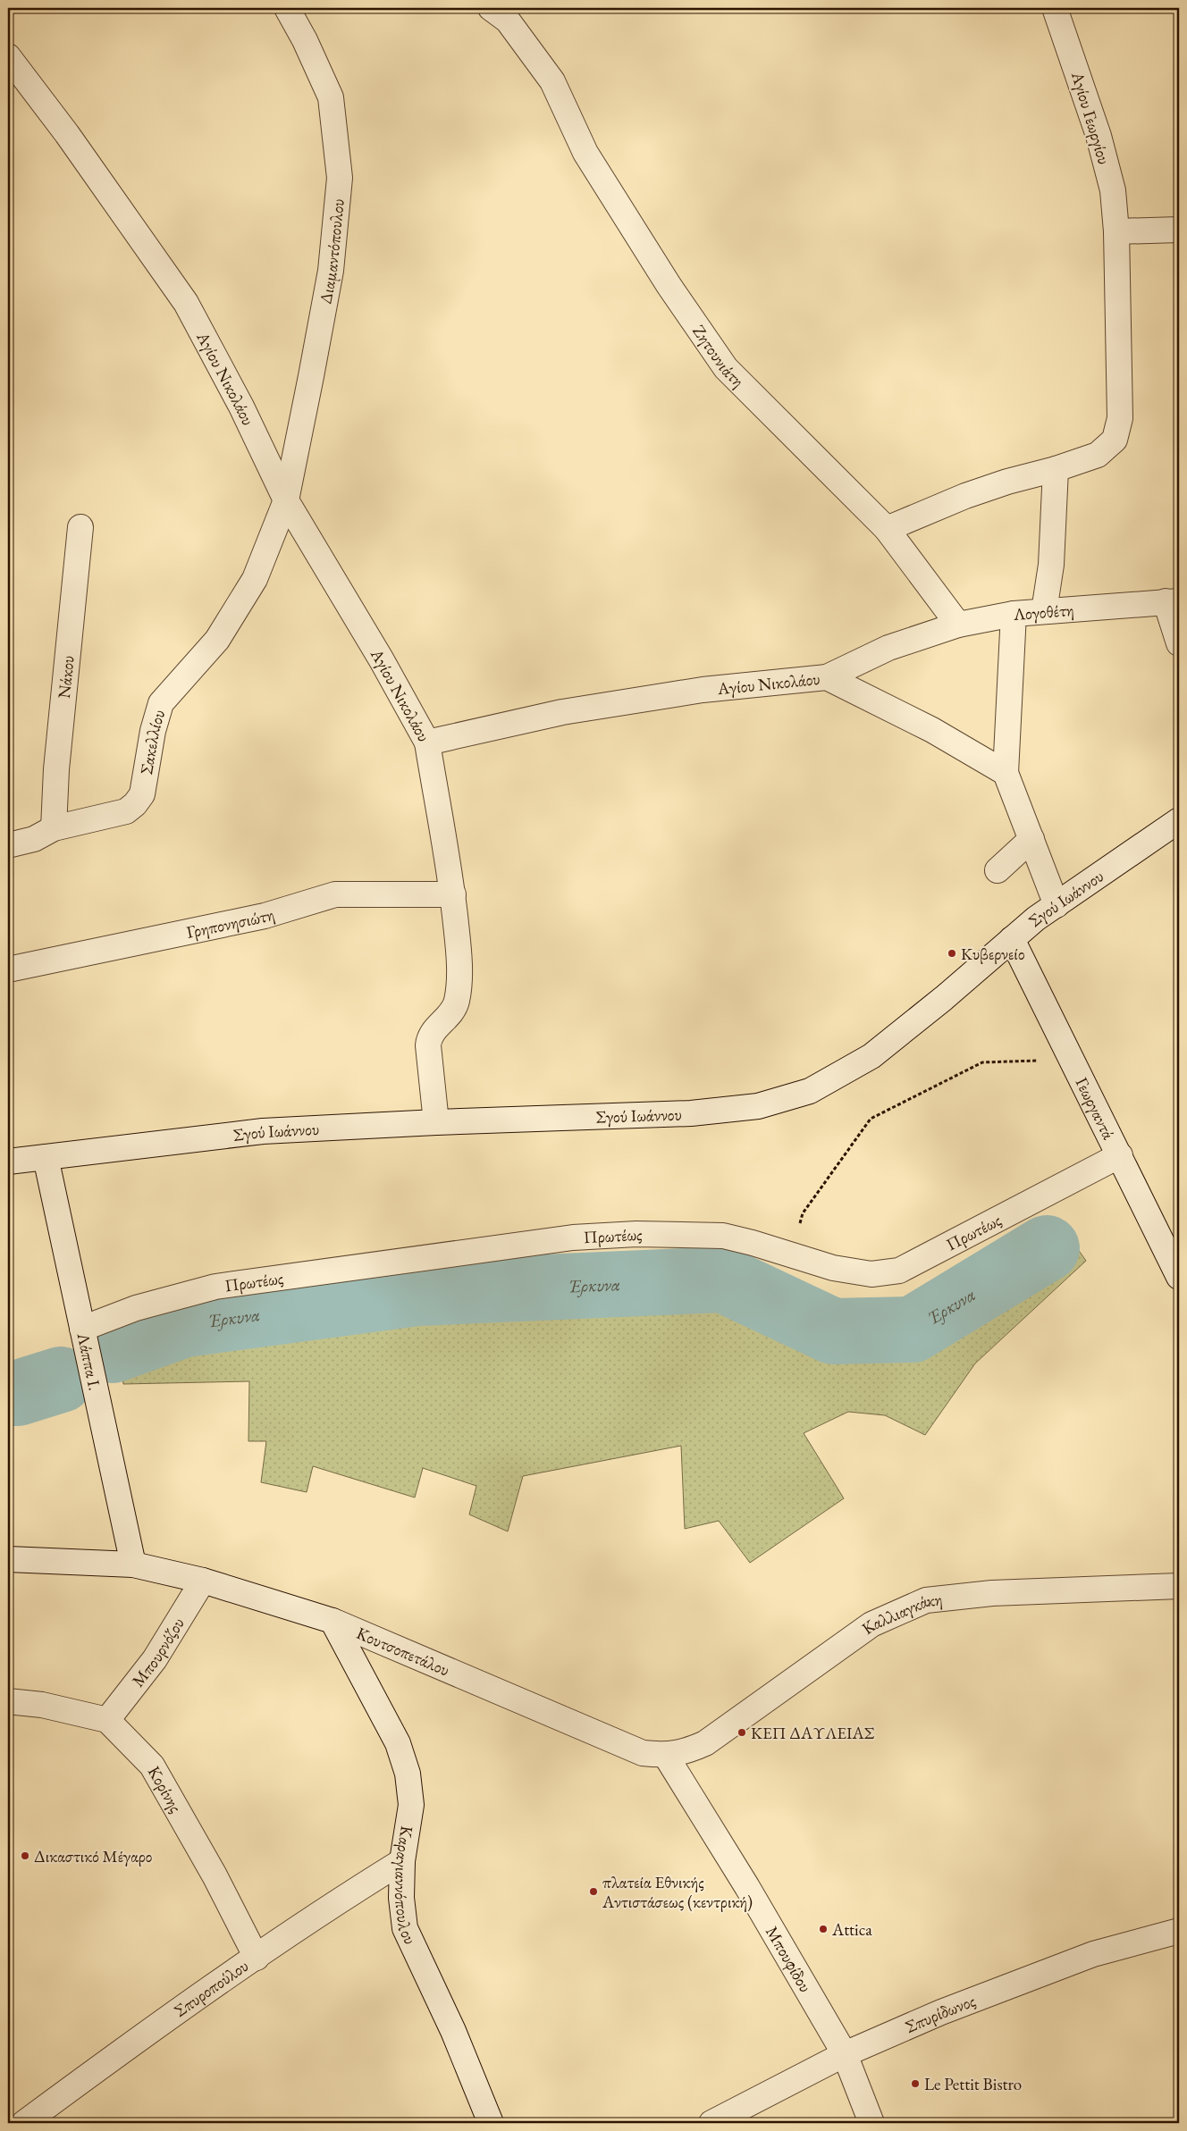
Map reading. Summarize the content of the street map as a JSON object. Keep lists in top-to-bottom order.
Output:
{
  "streets": {
    "street": [
      "Αγίου Γεωργίου",
      "Διαμαντόπουλου",
      "Ζητουνιάτη",
      "Αγίου Νικολάου",
      "Λογοθέτη",
      "Νάκου",
      "Σακελλίου",
      "Σγού Ιωάννου",
      "Γρηπονησιώτη",
      "Γεωργαντά",
      "Πρωτέως",
      "Λάππα Ι.",
      "Καλλιαγκάκη",
      "Κουτσοπετάλου",
      "Μπουρνόζου",
      "Κορίνης",
      "Καραγιαννόπουλου",
      "Μπουφίδου",
      "Σπυροπούλου",
      "Σπυρίδωνος"
    ]
  },
  "crossings": [
    ["Αγίου Γεωργίου", "Ζητουνιάτη"],
    ["Διαμαντόπουλου", "Αγίου Νικολάου"],
    ["Διαμαντόπουλου", "Σακελλίου"],
    ["Αγίου Νικολάου", "Λογοθέτη"],
    ["Αγίου Νικολάου", "Σακελλίου"],
    ["Νάκου", "Σακελλίου"],
    ["Σγού Ιωάννου", "Γεωργαντά"],
    ["Σγού Ιωάννου", "Λάππα Ι."],
    ["Γεωργαντά", "Πρωτέως"],
    ["Πρωτέως", "Λάππα Ι."],
    ["Λάππα Ι.", "Κουτσοπετάλου"],
    ["Καλλιαγκάκη", "Κουτσοπετάλου"],
    ["Καλλιαγκάκη", "Μπουφίδου"],
    ["Κουτσοπετάλου", "Μπουρνόζου"],
    ["Κουτσοπετάλου", "Καραγιαννόπουλου"],
    ["Κουτσοπετάλου", "Μπουφίδου"],
    ["Μπουρνόζου", "Κορίνης"],
    ["Κορίνης", "Σπυροπούλου"],
    ["Καραγιαννόπουλου", "Σπυροπούλου"],
    ["Μπουφίδου", "Σπυρίδωνος"]
  ],
  "water": ["Έρκυνα"],
  "places": [
    "Κυβερνείο",
    "ΚΕΠ ΔΑΥΛΕΙΑΣ",
    "Δικαστικό Μέγαρο",
    "πλατεία Εθνικής Αντιστάσεως (κεντρική)",
    "Attica",
    "Le Pettit Bistro"
  ]
}
